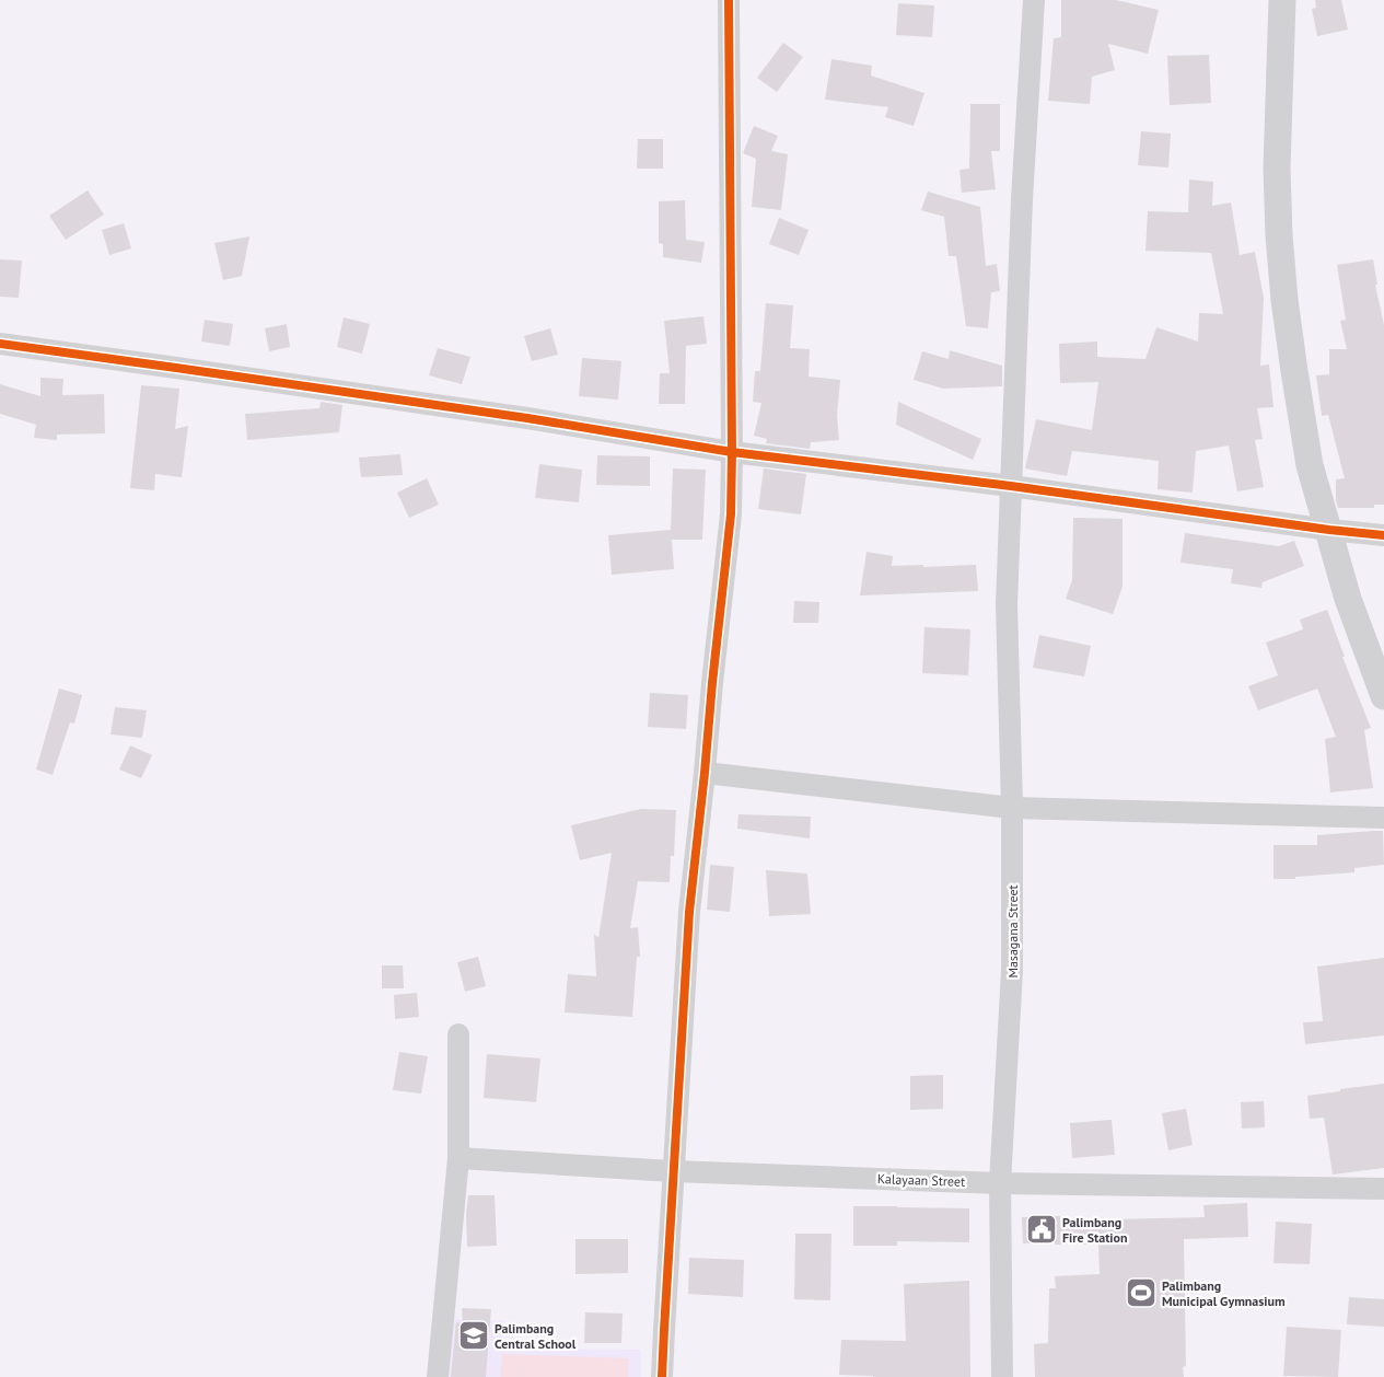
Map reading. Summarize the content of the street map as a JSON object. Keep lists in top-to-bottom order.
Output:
{
  "streets": {
    "street": ["Masagana Street", "Kalayaan Street"]
  },
  "crossings": [
    ["Masagana Street", "Kalayaan Street"]
  ],
  "places": {
    "public building": ["Palimbang Fire Station"],
    "sports": ["Palimbang Municipal Gymnasium"],
    "school or university": ["Palimbang Central School"]
  }
}
